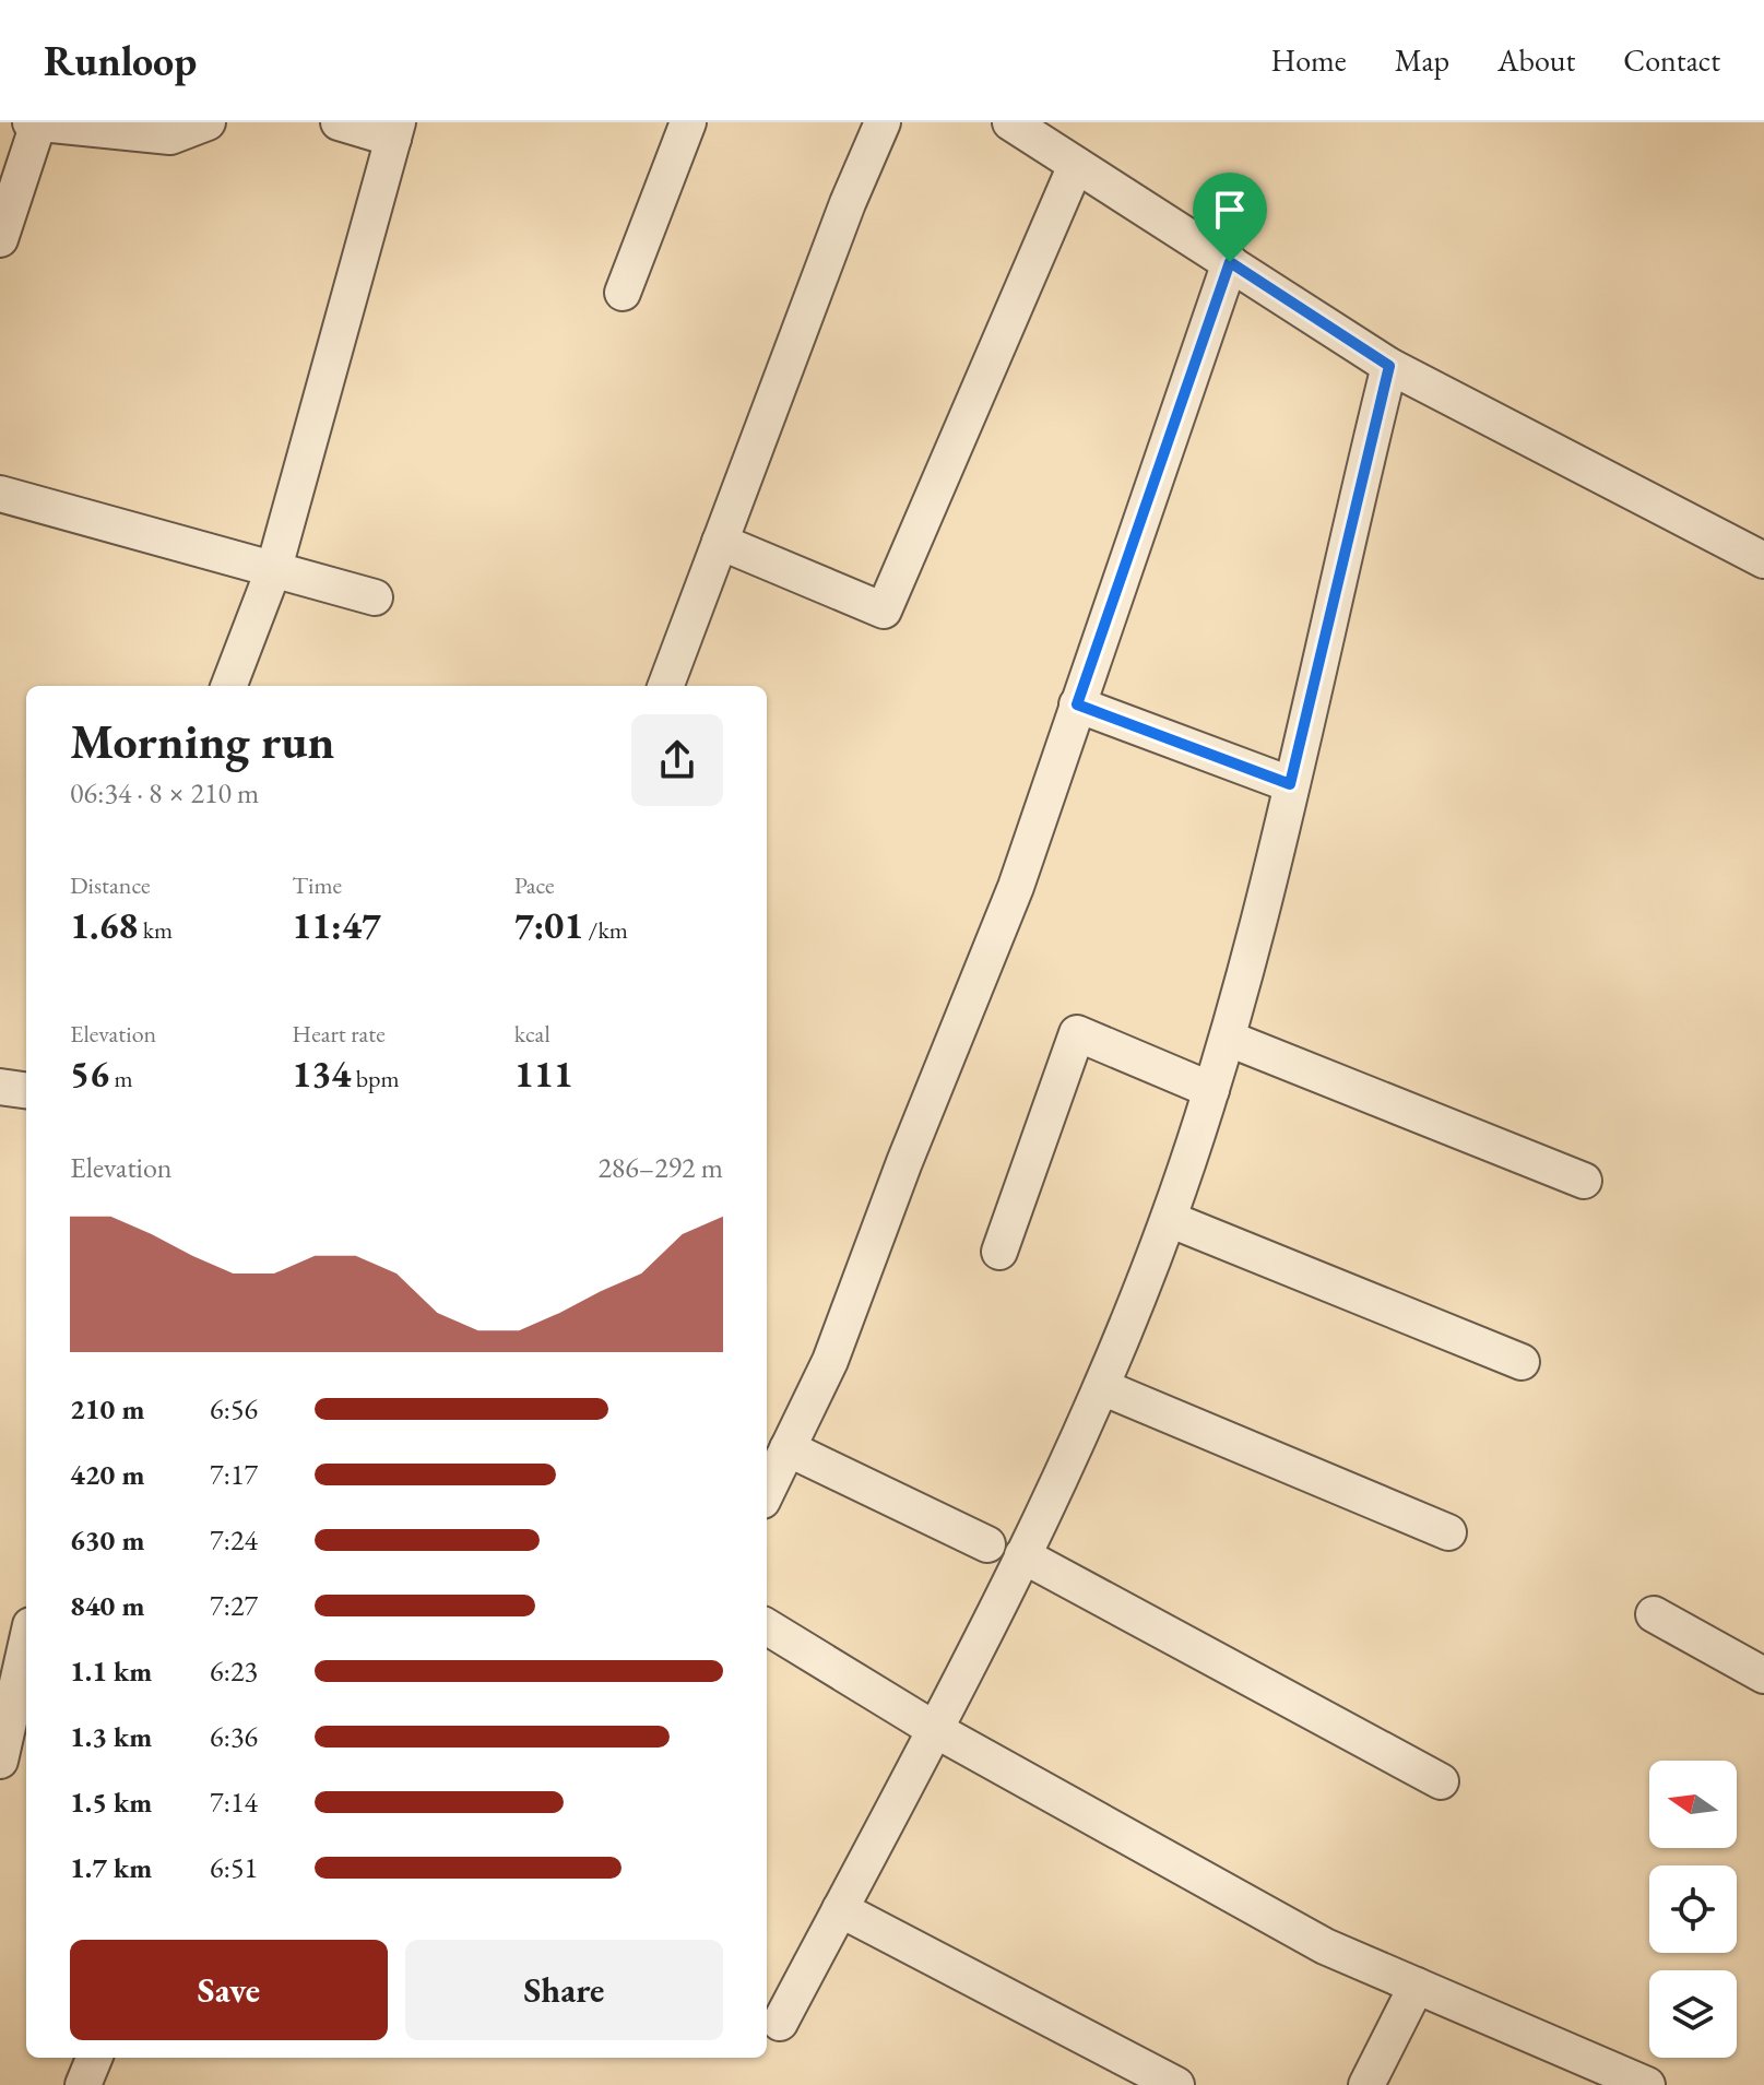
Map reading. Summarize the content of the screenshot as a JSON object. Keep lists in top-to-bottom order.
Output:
{
  "north": "left",
  "page": {
    "header": "Runloop",
    "nav": [
      "Home",
      "Map",
      "About",
      "Contact"
    ],
    "heading": ["Morning run", "06:34 · 8 × 210 m"],
    "stats": [
      ["Distance", "1.68 km"],
      ["Time", "11:47"],
      ["Pace", "7:01 /km"],
      ["Elevation", "56 m"],
      ["Heart rate", "134 bpm"],
      ["kcal", "111"]
    ],
    "chart": ["Elevation", "286–292 m"],
    "list": [
      {
        "name": "210 m",
        "note": "6:56"
      },
      {
        "name": "420 m",
        "note": "7:17"
      },
      {
        "name": "630 m",
        "note": "7:24"
      },
      {
        "name": "840 m",
        "note": "7:27"
      },
      {
        "name": "1.1 km",
        "note": "6:23"
      },
      {
        "name": "1.3 km",
        "note": "6:36"
      },
      {
        "name": "1.5 km",
        "note": "7:14"
      },
      {
        "name": "1.7 km",
        "note": "6:51"
      }
    ],
    "buttons": ["Save", "Share"]
  }
}
